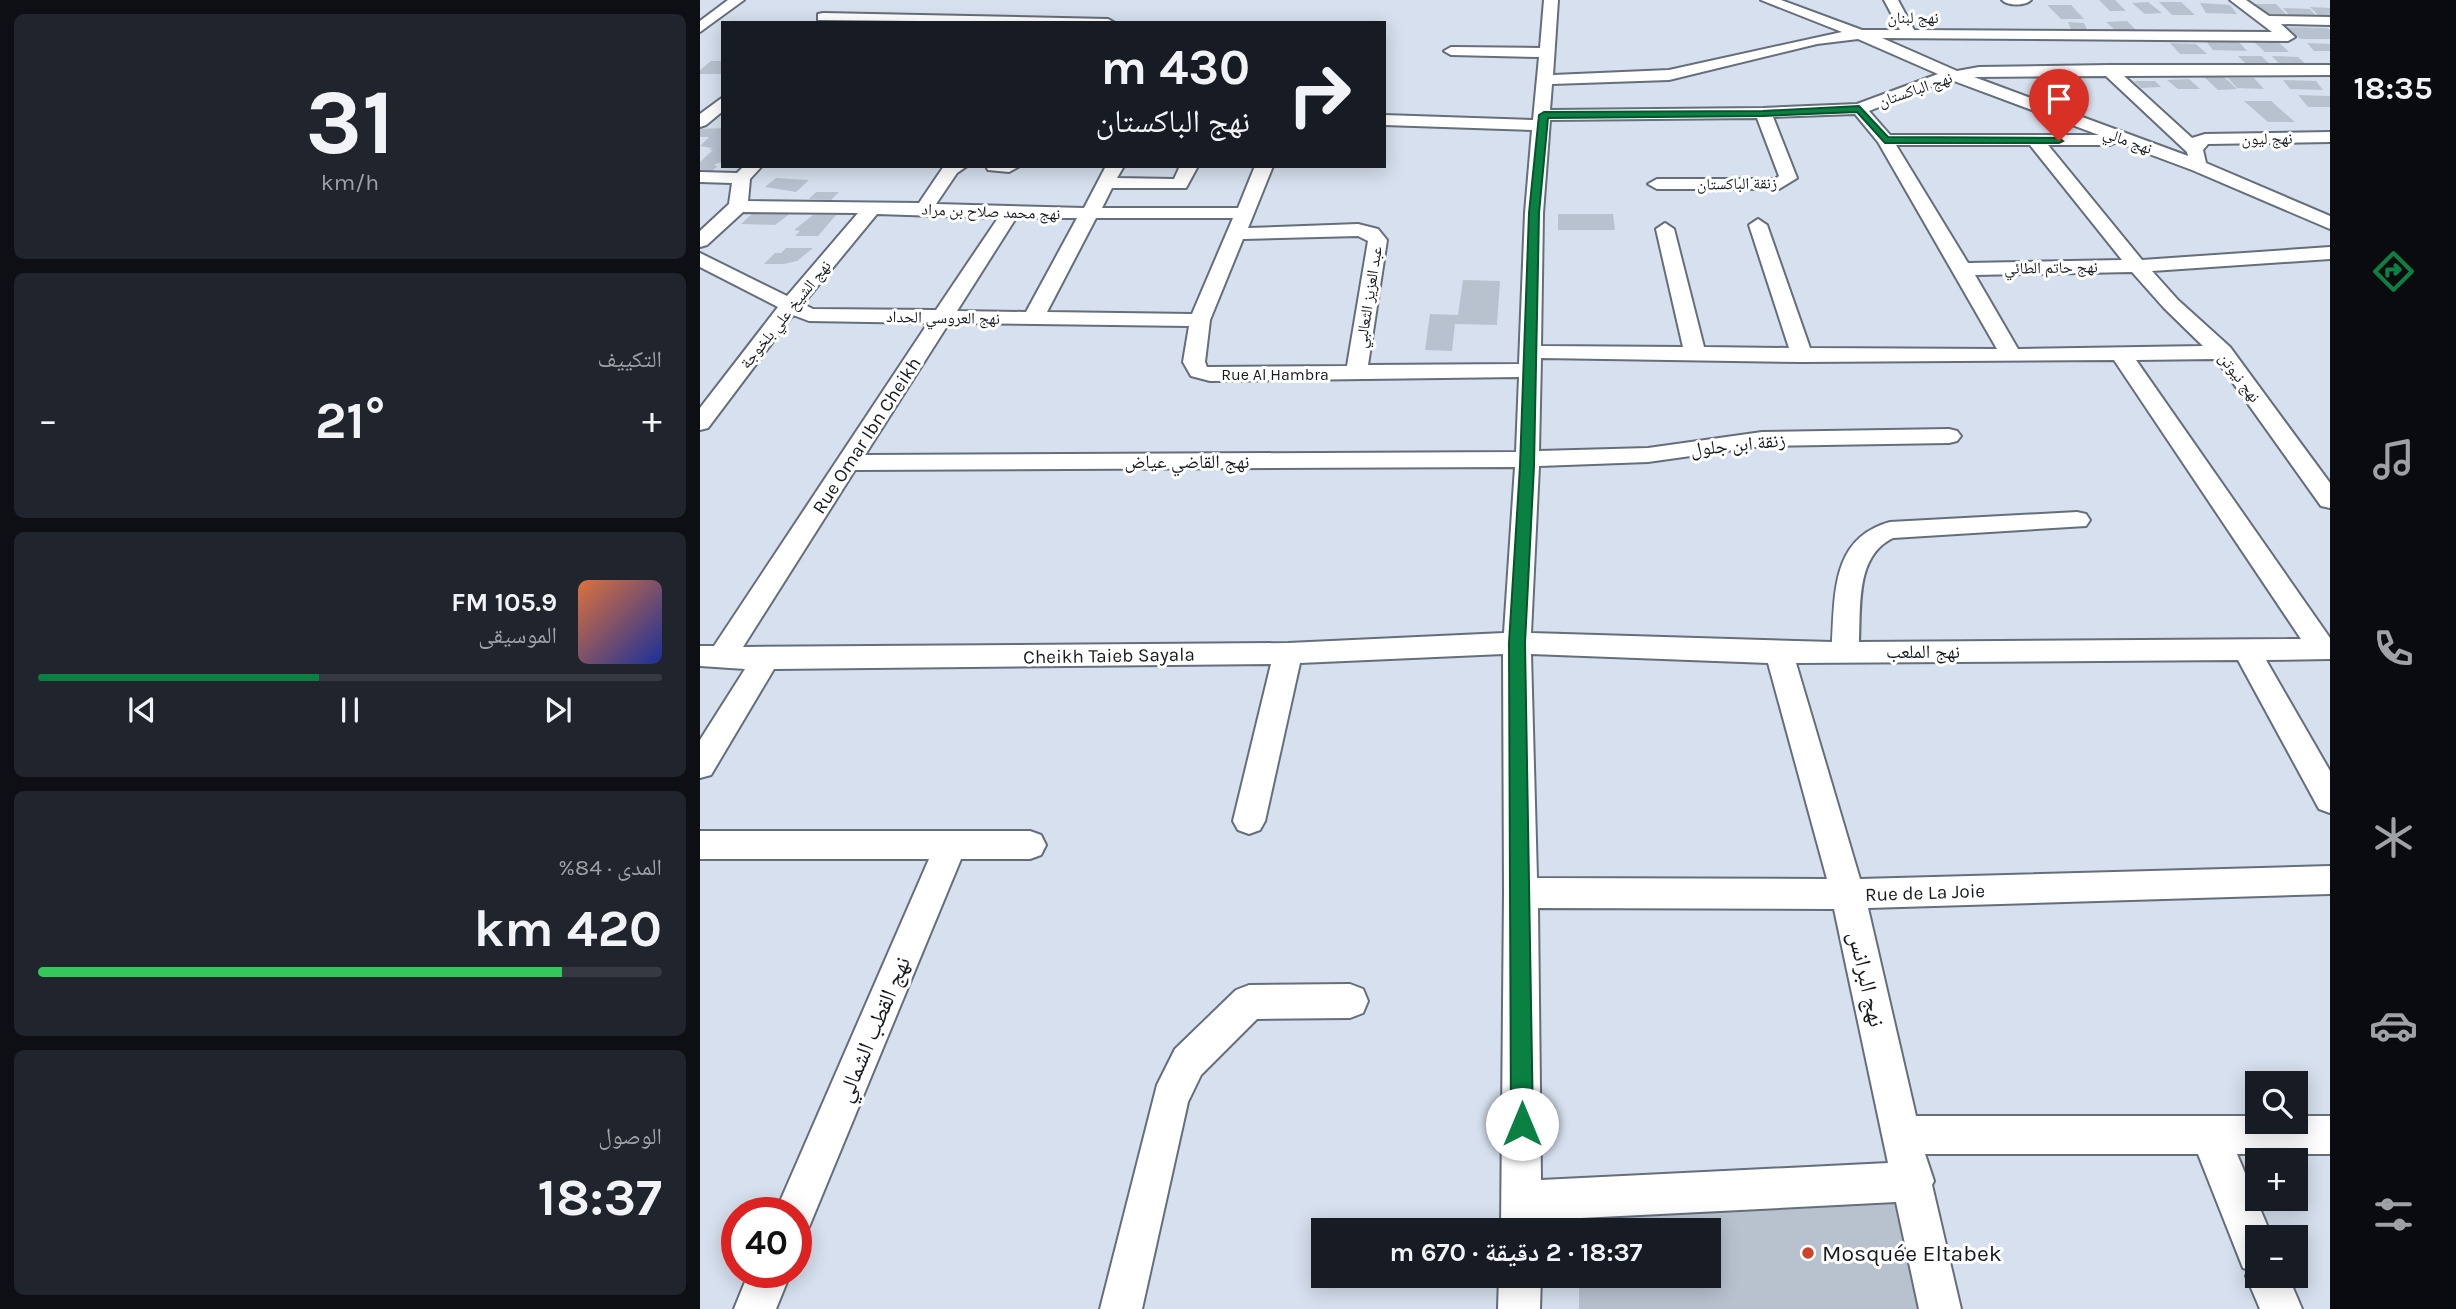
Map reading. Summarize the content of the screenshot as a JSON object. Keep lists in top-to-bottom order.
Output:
{
  "streets": {
    "street": [
      "نهج لبنان",
      "نهج الباكستان",
      "نهج ليون",
      "نهج مالي",
      "زنقة الباكستان",
      "نهج محمد صلاح بن مراد",
      "نهج حاتم الطائي",
      "عبد العزيز الثعالبي",
      "نهج الشيخ علي بلخوجة",
      "نهج العروسي الحداد",
      "Rue Al Hambra",
      "نهج نيوتن",
      "Rue Omar Ibn Cheikh",
      "زنقة ابن جلول",
      "نهج القاضي عياض",
      "نهج الملعب",
      "Cheikh Taieb Sayala",
      "Rue de La Joie",
      "نهج البرانس",
      "نهج القطب الشمالي"
    ]
  },
  "crossings": [
    ["نهج لبنان", "نهج مالي"],
    ["نهج الباكستان", "نهج مالي"],
    ["نهج الباكستان", "زنقة الباكستان"],
    ["نهج ليون", "نهج مالي"],
    ["نهج محمد صلاح بن مراد", "نهج الشيخ علي بلخوجة"],
    ["نهج محمد صلاح بن مراد", "Rue Al Hambra"],
    ["نهج محمد صلاح بن مراد", "Rue Omar Ibn Cheikh"],
    ["نهج حاتم الطائي", "نهج نيوتن"],
    ["عبد العزيز الثعالبي", "Rue Al Hambra"],
    ["نهج الشيخ علي بلخوجة", "نهج العروسي الحداد"],
    ["نهج العروسي الحداد", "Rue Al Hambra"],
    ["نهج العروسي الحداد", "Rue Omar Ibn Cheikh"],
    ["Rue Al Hambra", "نهج نيوتن"],
    ["Rue Omar Ibn Cheikh", "نهج القاضي عياض"],
    ["Rue Omar Ibn Cheikh", "Cheikh Taieb Sayala"],
    ["زنقة ابن جلول", "نهج القاضي عياض"],
    ["نهج الملعب", "Cheikh Taieb Sayala"],
    ["نهج الملعب", "نهج البرانس"],
    ["Rue de La Joie", "نهج البرانس"]
  ],
  "places": ["Mosquée Eltabek"],
  "page": {
    "tabs": "18:35",
    "tile": [
      ["31", "km/h"],
      "التكييف",
      ["المدى · 84%", "420 km"],
      ["الوصول", "18:37"]
    ],
    "turn": ["430 m", "نهج الباكستان"],
    "heat": ["−", "21°", "+"],
    "song": ["105.9 FM", "الموسيقى"],
    "map_buttons": ["+", "−"],
    "limit": "40",
    "trip": "18:37 · 2 دقيقة · 670 m"
  }
}
